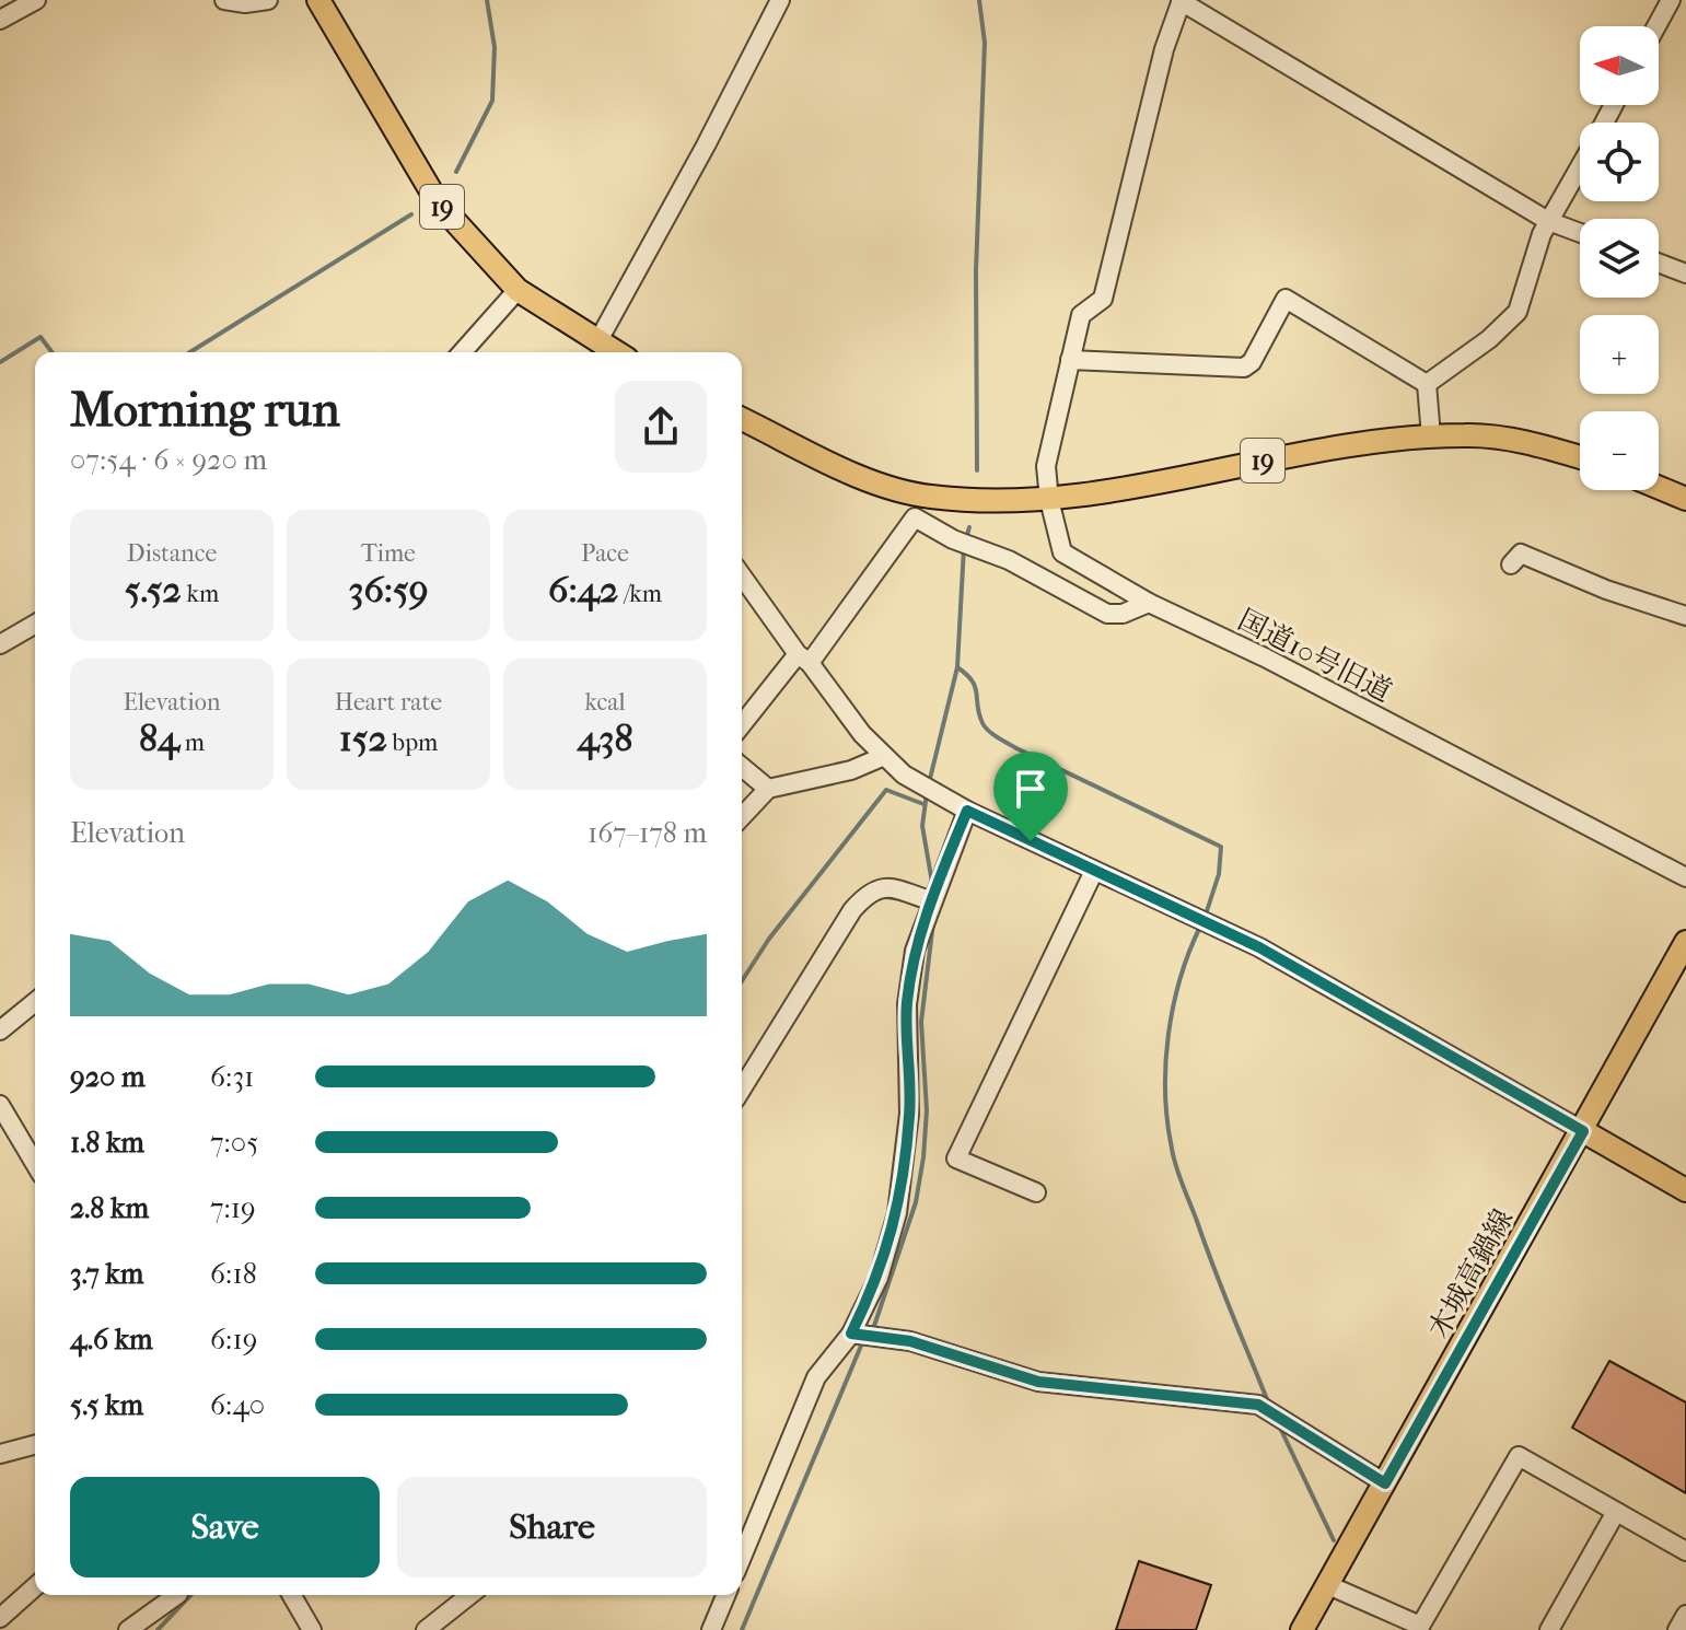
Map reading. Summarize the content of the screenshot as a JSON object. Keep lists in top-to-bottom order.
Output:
{
  "streets": {
    "main road": ["19", "木城高鍋線"],
    "street": ["国道10号旧道"]
  },
  "crossings": [
    ["19", "国道10号旧道"]
  ],
  "north": "left",
  "page": {
    "map_buttons": ["+", "−"],
    "heading": ["Morning run", "07:54 · 6 × 920 m"],
    "stats": [
      ["Distance", "5.52 km"],
      ["Time", "36:59"],
      ["Pace", "6:42 /km"],
      ["Elevation", "84 m"],
      ["Heart rate", "152 bpm"],
      ["kcal", "438"]
    ],
    "chart": ["Elevation", "167–178 m"],
    "list": [
      {
        "name": "920 m",
        "note": "6:31"
      },
      {
        "name": "1.8 km",
        "note": "7:05"
      },
      {
        "name": "2.8 km",
        "note": "7:19"
      },
      {
        "name": "3.7 km",
        "note": "6:18"
      },
      {
        "name": "4.6 km",
        "note": "6:19"
      },
      {
        "name": "5.5 km",
        "note": "6:40"
      }
    ],
    "buttons": ["Save", "Share"]
  }
}
